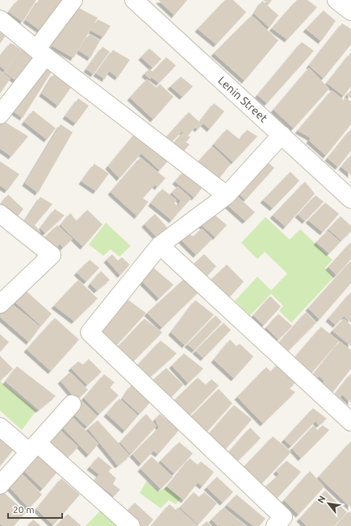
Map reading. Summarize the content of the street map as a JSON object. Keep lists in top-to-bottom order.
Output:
{
  "streets": {
    "street": ["Lenin Street"]
  },
  "scale_bar": "20 m",
  "north": "top left"
}
